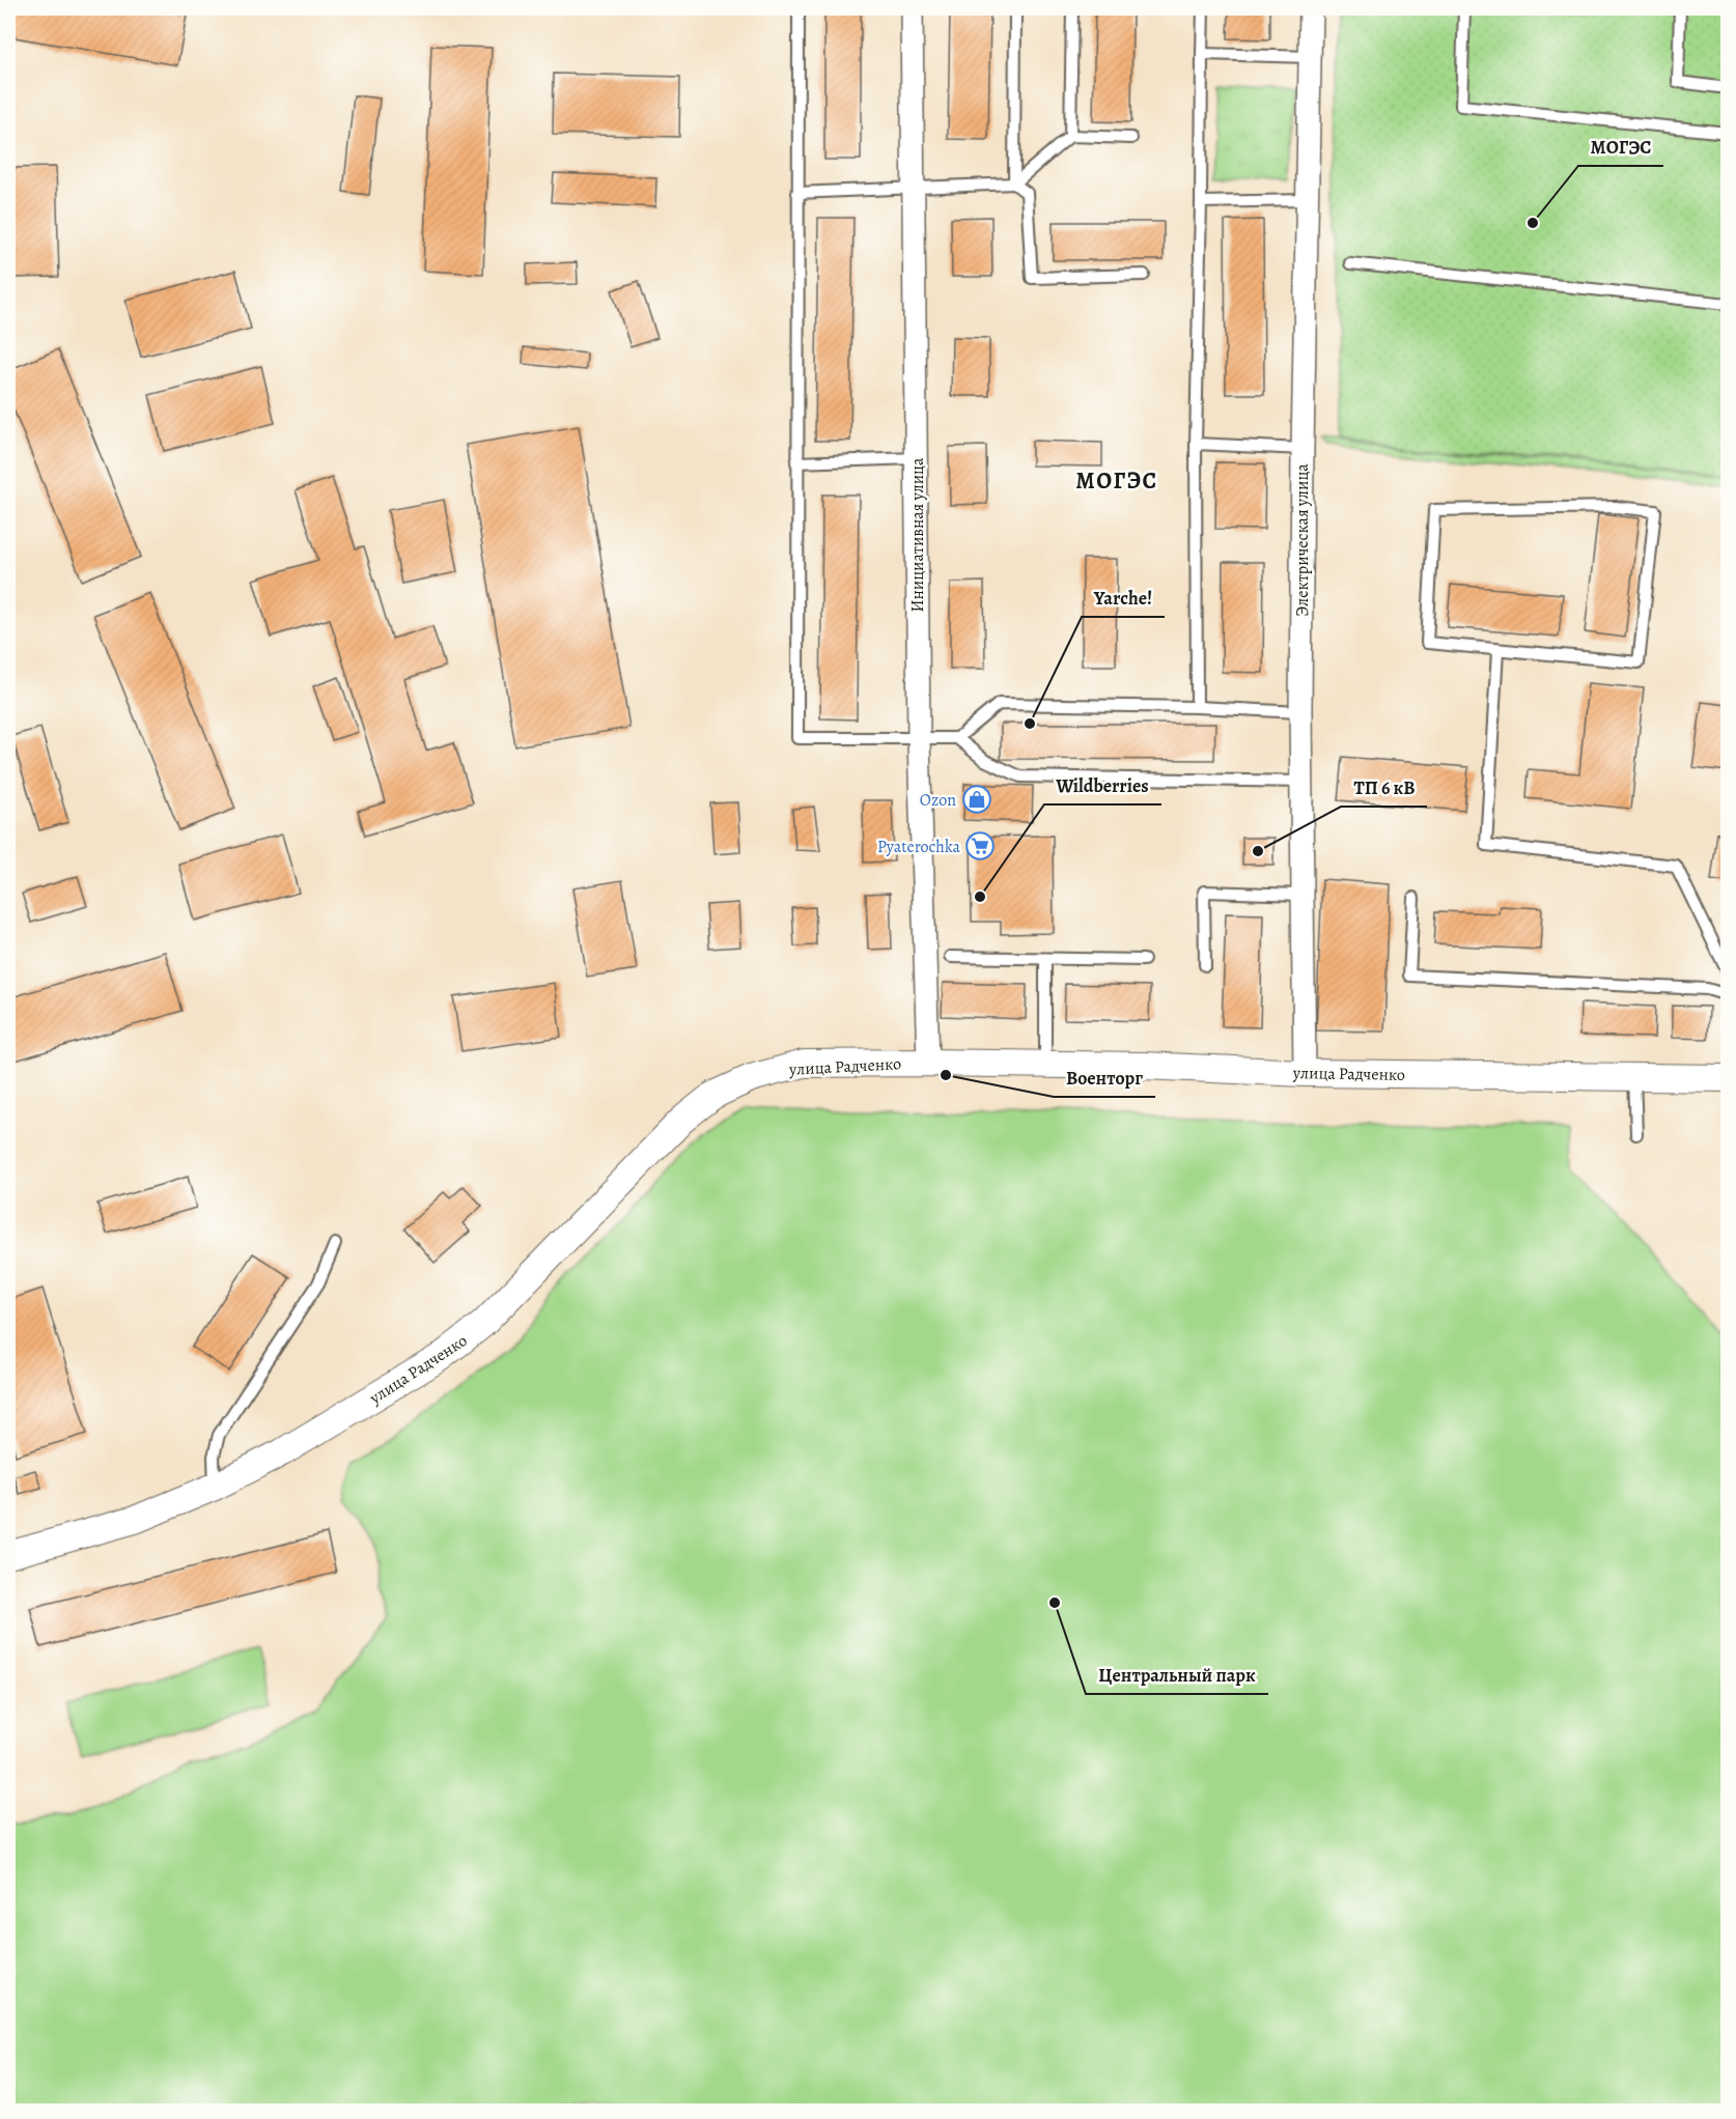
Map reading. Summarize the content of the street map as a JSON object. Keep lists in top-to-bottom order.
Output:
{
  "streets": {
    "street": ["Инициативная улица", "Электрическая улица", "улица Радченко"]
  },
  "crossings": [
    ["Инициативная улица", "улица Радченко"],
    ["Электрическая улица", "улица Радченко"]
  ],
  "districts": ["МОГЭС"],
  "places": {
    "other": [
      "МОГЭС",
      "Yarche!",
      "ТП 6 кВ",
      "Wildberries",
      "Военторг",
      "Центральный парк"
    ],
    "shop": ["Ozon"],
    "supermarket": ["Pyaterochka"]
  }
}
